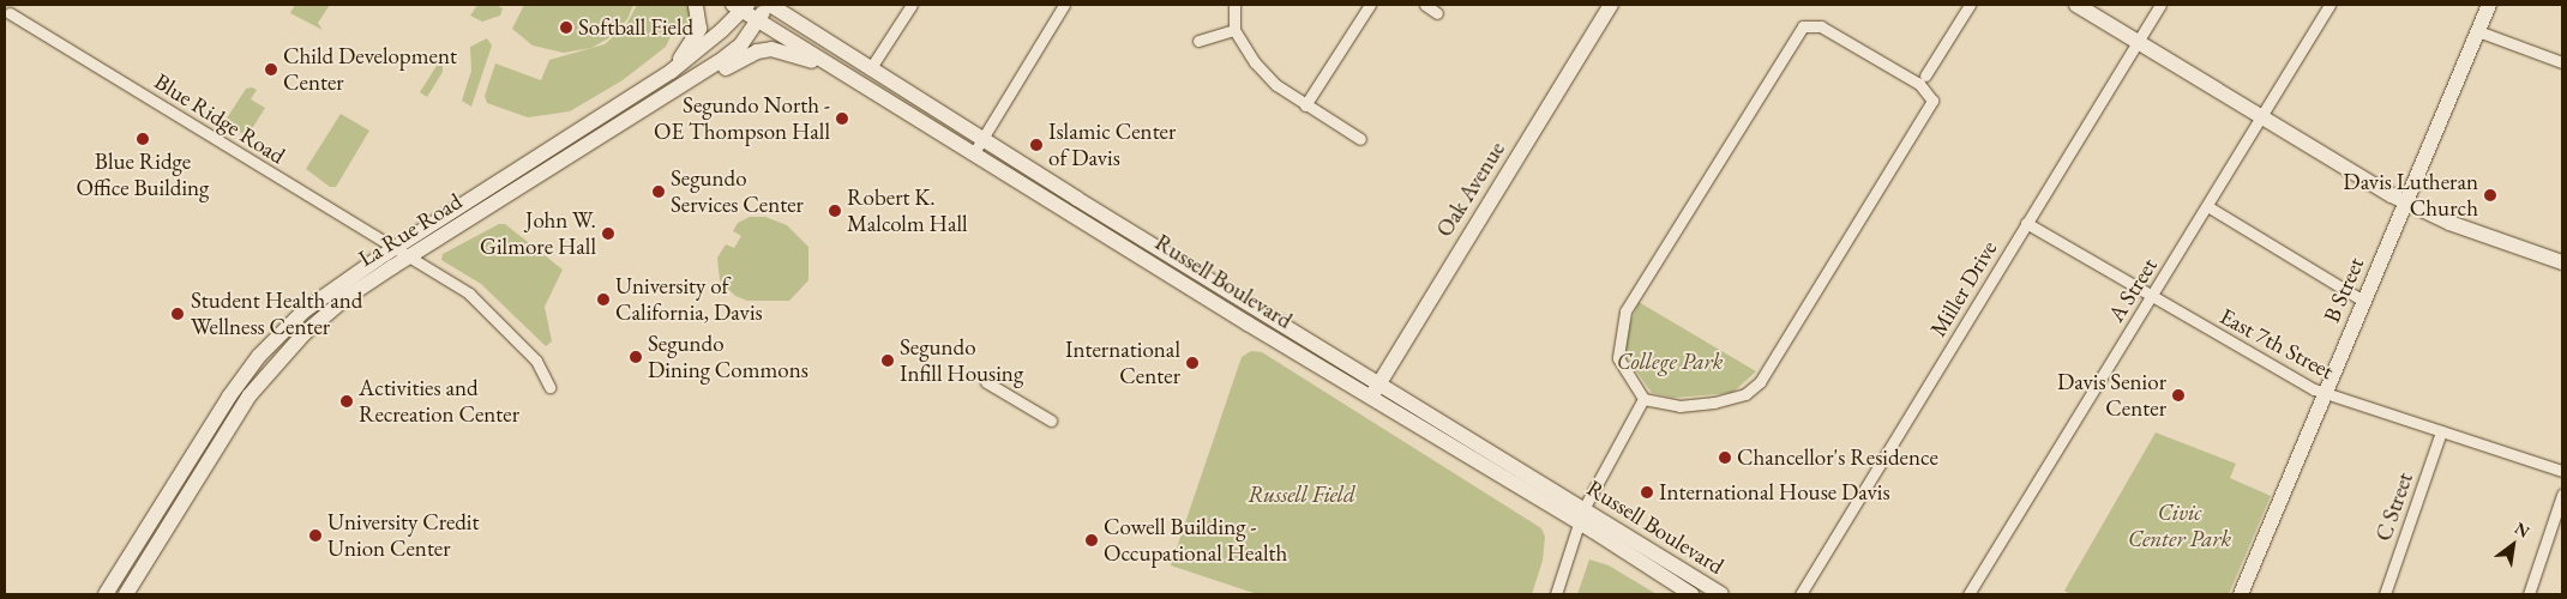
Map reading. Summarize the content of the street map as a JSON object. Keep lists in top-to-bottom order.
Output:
{
  "streets": {
    "main road": [
      "Oak Avenue",
      "La Rue Road",
      "Russell Boulevard",
      "B Street"
    ],
    "street": [
      "Blue Ridge Road",
      "Miller Drive",
      "A Street",
      "East 7th Street",
      "C Street"
    ]
  },
  "crossings": [
    ["Blue Ridge Road", "La Rue Road"],
    ["Oak Avenue", "Russell Boulevard"],
    ["La Rue Road", "Russell Boulevard"],
    ["Miller Drive", "East 7th Street"],
    ["A Street", "East 7th Street"],
    ["B Street", "East 7th Street"],
    ["East 7th Street", "C Street"]
  ],
  "parks": ["College Park", "Russell Field", "Civic Center Park"],
  "places": [
    "Softball Field",
    "Child Development Center",
    "Segundo North - OE Thompson Hall",
    "Blue Ridge Office Building",
    "Islamic Center of Davis",
    "Segundo Services Center",
    "Davis Lutheran Church",
    "Robert K. Malcolm Hall",
    "John W. Gilmore Hall",
    "University of California, Davis",
    "Student Health and Wellness Center",
    "Segundo Dining Commons",
    "Segundo Infill Housing",
    "International Center",
    "Davis Senior Center",
    "Activities and Recreation Center",
    "Chancellor's Residence",
    "International House Davis",
    "University Credit Union Center",
    "Cowell Building - Occupational Health"
  ],
  "north": "top right"
}
